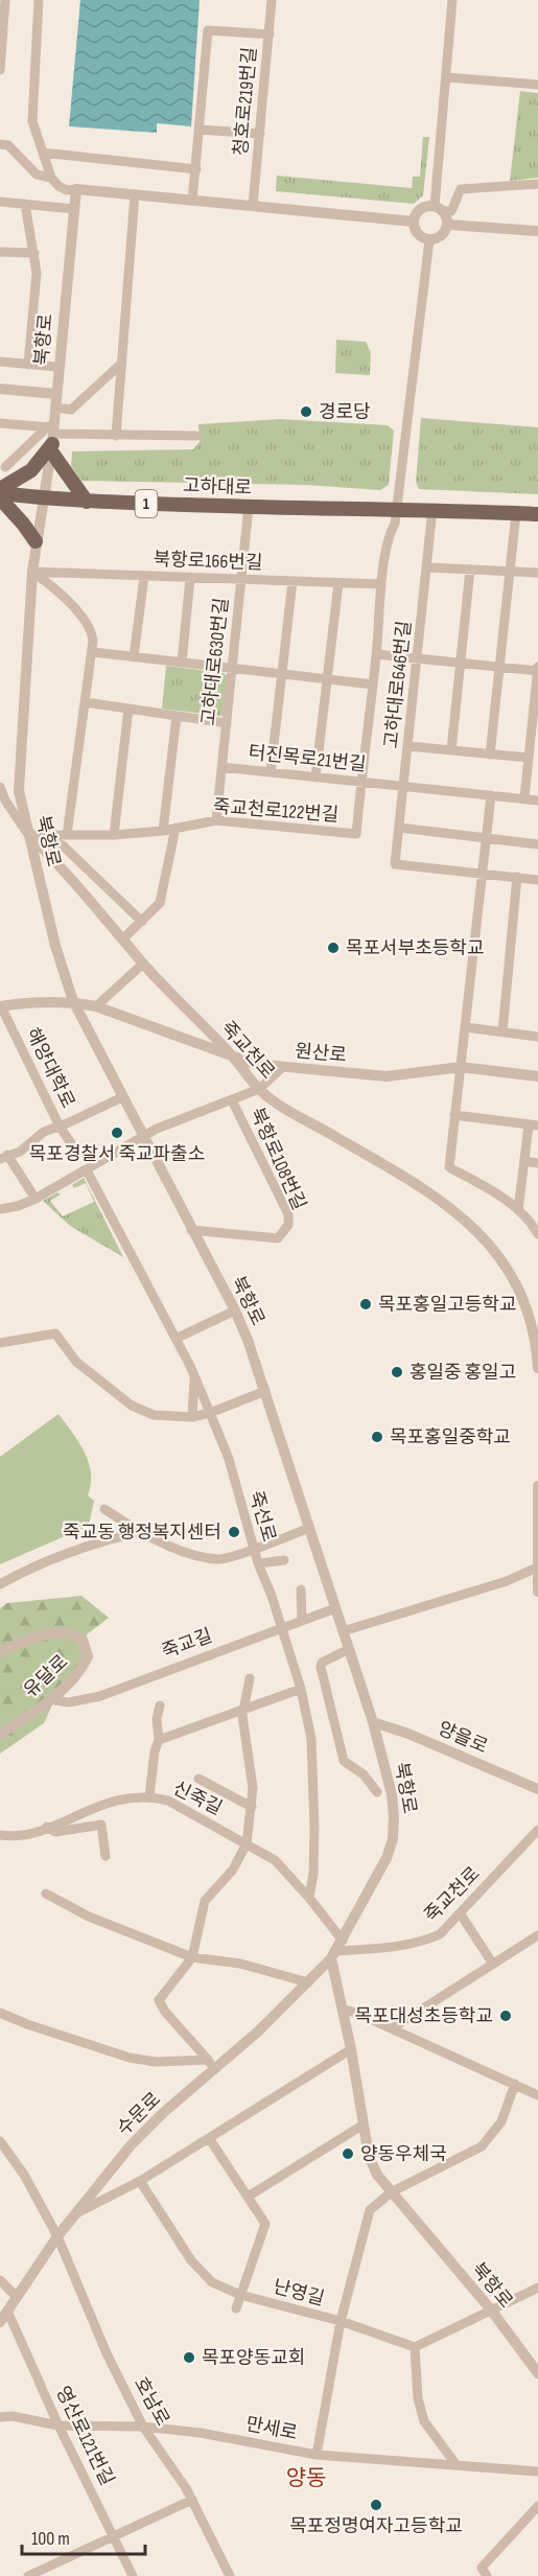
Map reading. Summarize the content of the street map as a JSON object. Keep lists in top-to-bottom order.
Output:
{
  "streets": {
    "main road": ["고하대로", "1"],
    "street": [
      "청호로219번길",
      "북항로",
      "북항로166번길",
      "고하대로630번길",
      "고하대로646번길",
      "터진목로21번길",
      "죽교천로122번길",
      "죽교천로",
      "원산로",
      "해양대학로",
      "북항로108번길",
      "죽선로",
      "죽교길",
      "유달로",
      "양을로",
      "신죽길",
      "수문로",
      "난영길",
      "호남로",
      "만세로",
      "영산로121번길"
    ]
  },
  "crossings": [
    ["북항로", "고하대로"],
    ["북항로", "북항로166번길"],
    ["북항로", "죽교천로122번길"],
    ["북항로", "죽교천로"],
    ["북항로", "원산로"],
    ["북항로", "해양대학로"],
    ["북항로", "북항로108번길"],
    ["북항로", "죽교길"],
    ["북항로", "양을로"],
    ["북항로", "신죽길"],
    ["북항로", "수문로"],
    ["고하대로", "고하대로630번길"],
    ["고하대로", "고하대로646번길"],
    ["북항로166번길", "고하대로630번길"],
    ["고하대로630번길", "터진목로21번길"],
    ["고하대로630번길", "죽교천로122번길"],
    ["고하대로646번길", "터진목로21번길"],
    ["터진목로21번길", "죽교천로122번길"],
    ["죽교천로122번길", "죽교천로"],
    ["죽교천로", "원산로"],
    ["죽교천로", "수문로"],
    ["원산로", "해양대학로"],
    ["북항로108번길", "죽선로"],
    ["죽선로", "죽교길"],
    ["죽선로", "신죽길"],
    ["죽교길", "유달로"],
    ["수문로", "호남로"],
    ["수문로", "영산로121번길"],
    ["호남로", "만세로"],
    ["만세로", "영산로121번길"]
  ],
  "districts": ["양동"],
  "places": [
    "경로당",
    "목포서부초등학교",
    "목포경찰서 죽교파출소",
    "목포홍일고등학교",
    "홍일중 홍일고",
    "목포홍일중학교",
    "죽교동 행정복지센터",
    "목포대성초등학교",
    "양동우체국",
    "목포양동교회",
    "목포정명여자고등학교"
  ],
  "scale_bar": "100 m"
}
